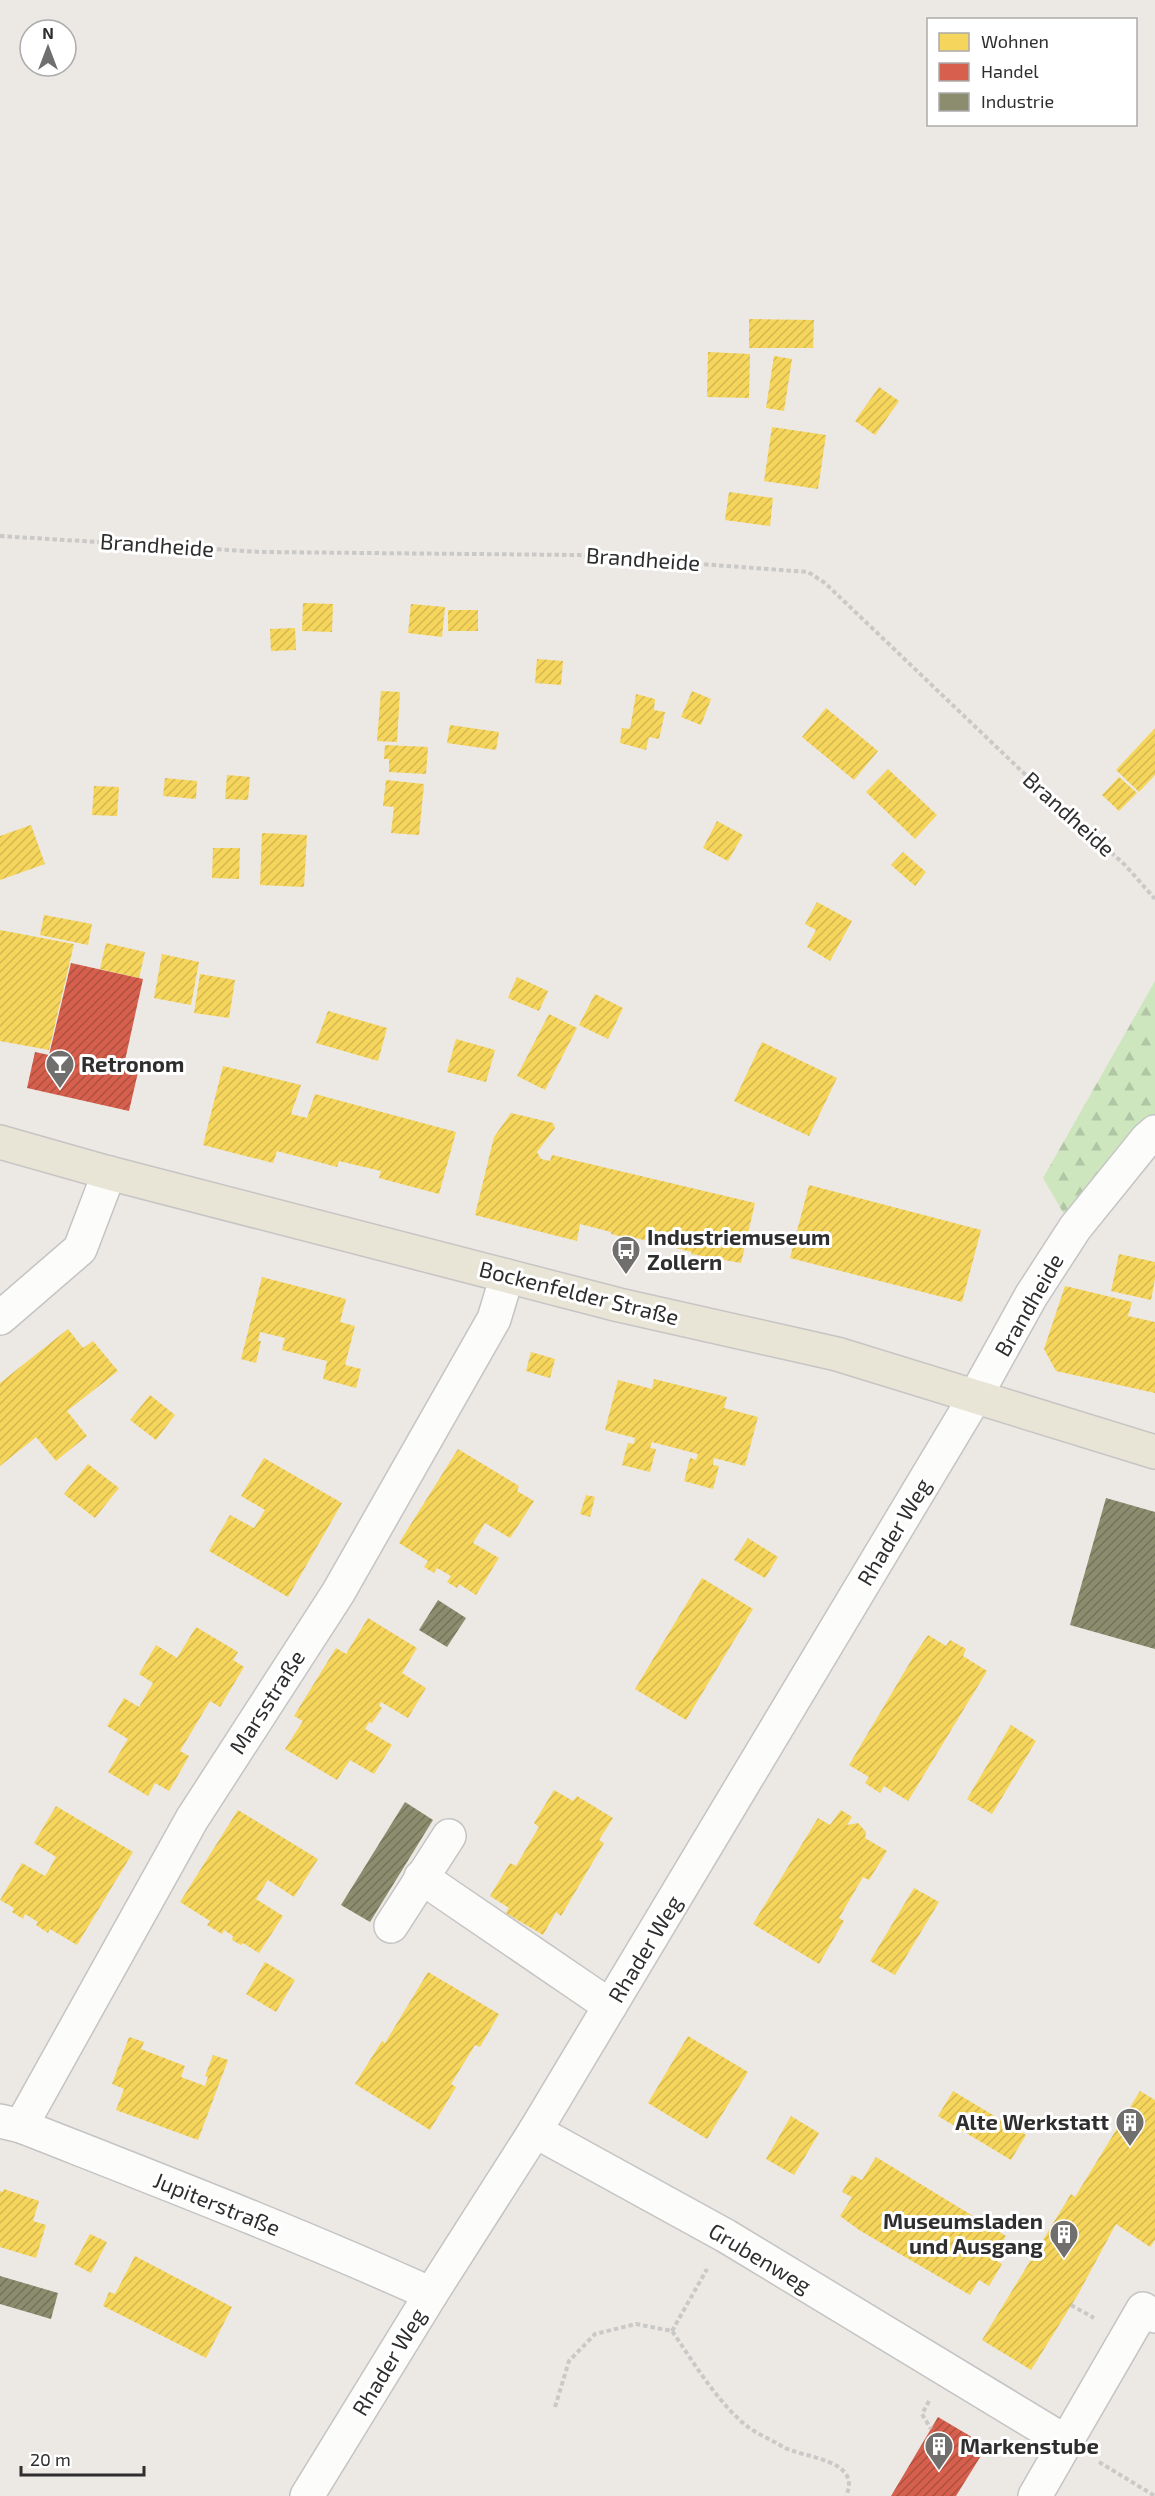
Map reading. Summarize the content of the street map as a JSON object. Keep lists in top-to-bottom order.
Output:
{
  "streets": {
    "main road": ["Bockenfelder Straße"],
    "street": [
      "Brandheide",
      "Rhader Weg",
      "Marsstraße",
      "Jupiterstraße",
      "Grubenweg"
    ]
  },
  "crossings": [
    ["Brandheide", "Bockenfelder Straße"],
    ["Brandheide", "Rhader Weg"],
    ["Bockenfelder Straße", "Rhader Weg"],
    ["Bockenfelder Straße", "Marsstraße"],
    ["Rhader Weg", "Jupiterstraße"],
    ["Rhader Weg", "Grubenweg"],
    ["Marsstraße", "Jupiterstraße"]
  ],
  "places": {
    "bar": ["Retronom"],
    "bus stop": ["Industriemuseum Zollern"],
    "building": ["Alte Werkstatt", "Museumsladen und Ausgang", "Markenstube"]
  },
  "legend": ["Wohnen", "Handel", "Industrie"],
  "scale_bar": "20 m",
  "north": "top"
}
